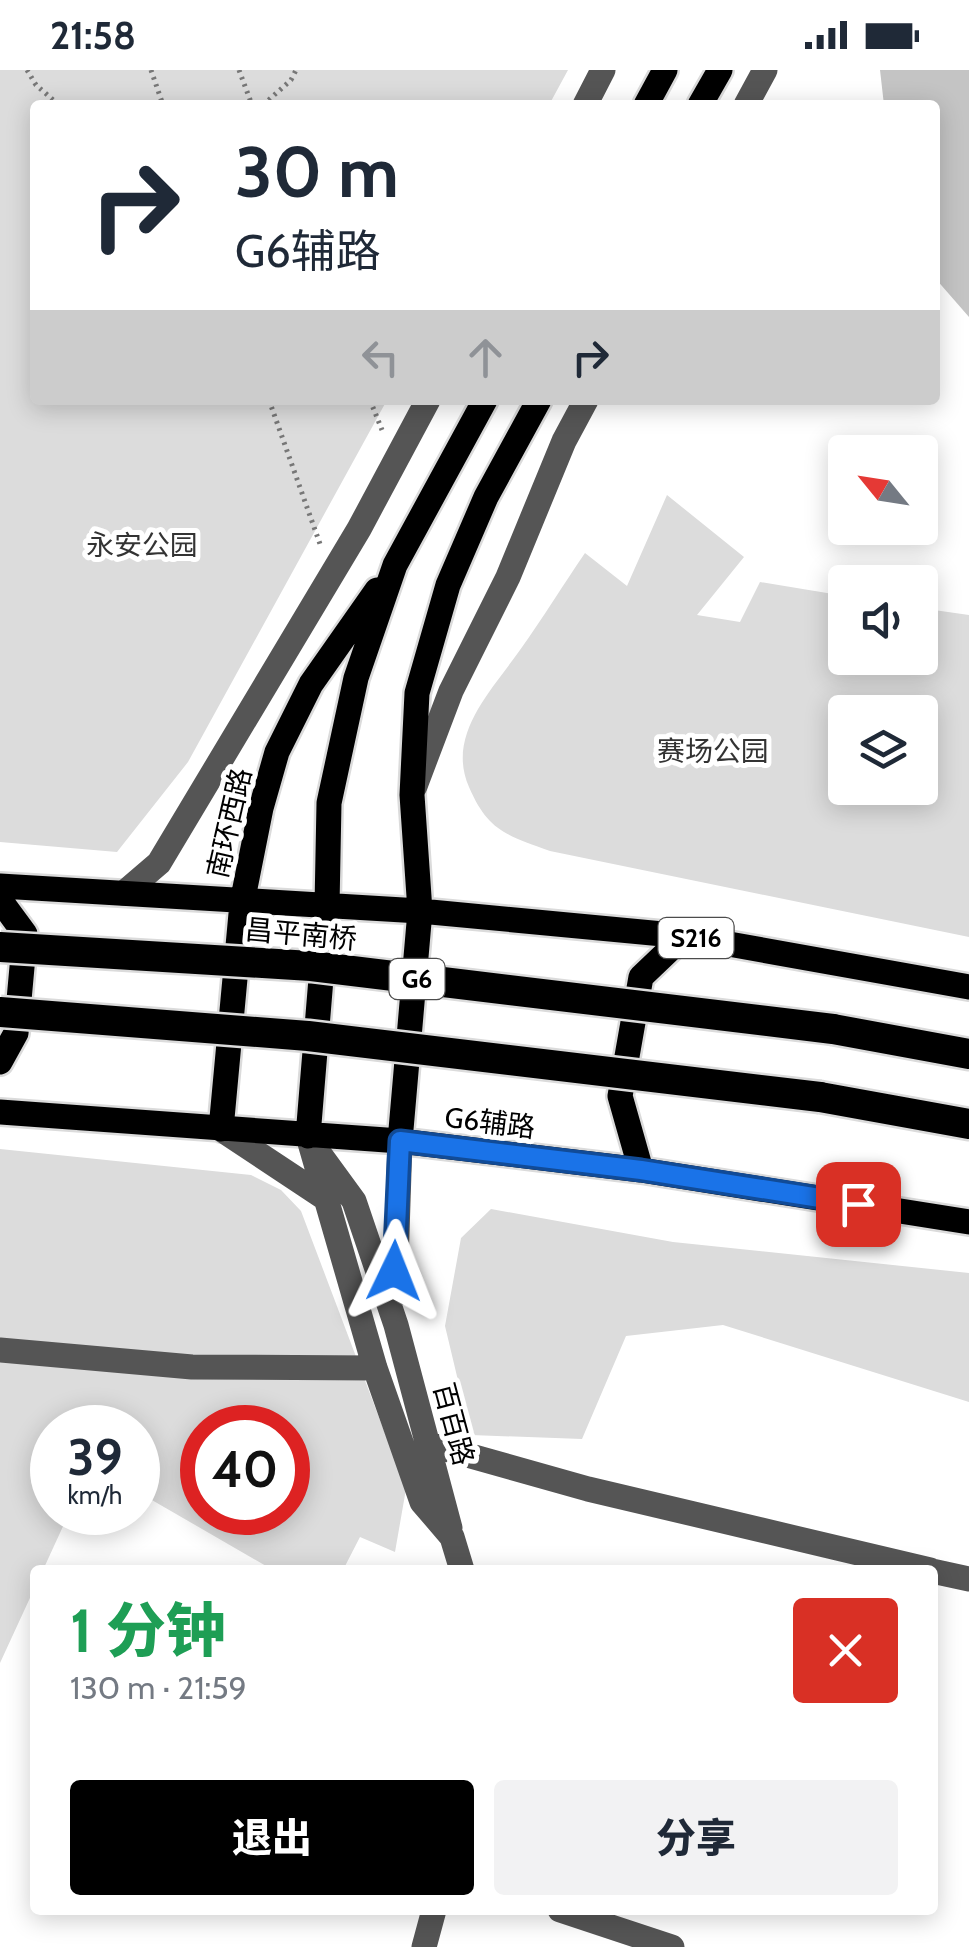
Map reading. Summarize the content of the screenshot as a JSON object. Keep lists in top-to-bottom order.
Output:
{
  "streets": {
    "highway": ["昌平南桥", "G6"],
    "main road": ["南环西路", "S216", "G6辅路"],
    "street": ["百百路"]
  },
  "crossings": [
    ["南环西路", "S216"],
    ["南环西路", "G6辅路"],
    ["南环西路", "百百路"],
    ["G6辅路", "百百路"]
  ],
  "parks": ["永安公园", "赛场公园"],
  "north": "top left",
  "page": {
    "status": "21:58",
    "turn": ["30 m", "G6辅路"],
    "speed": "39 km/h",
    "limit": "40",
    "heading": ["1 分钟", "130 m · 21:59"],
    "buttons": ["退出", "分享"]
  }
}
